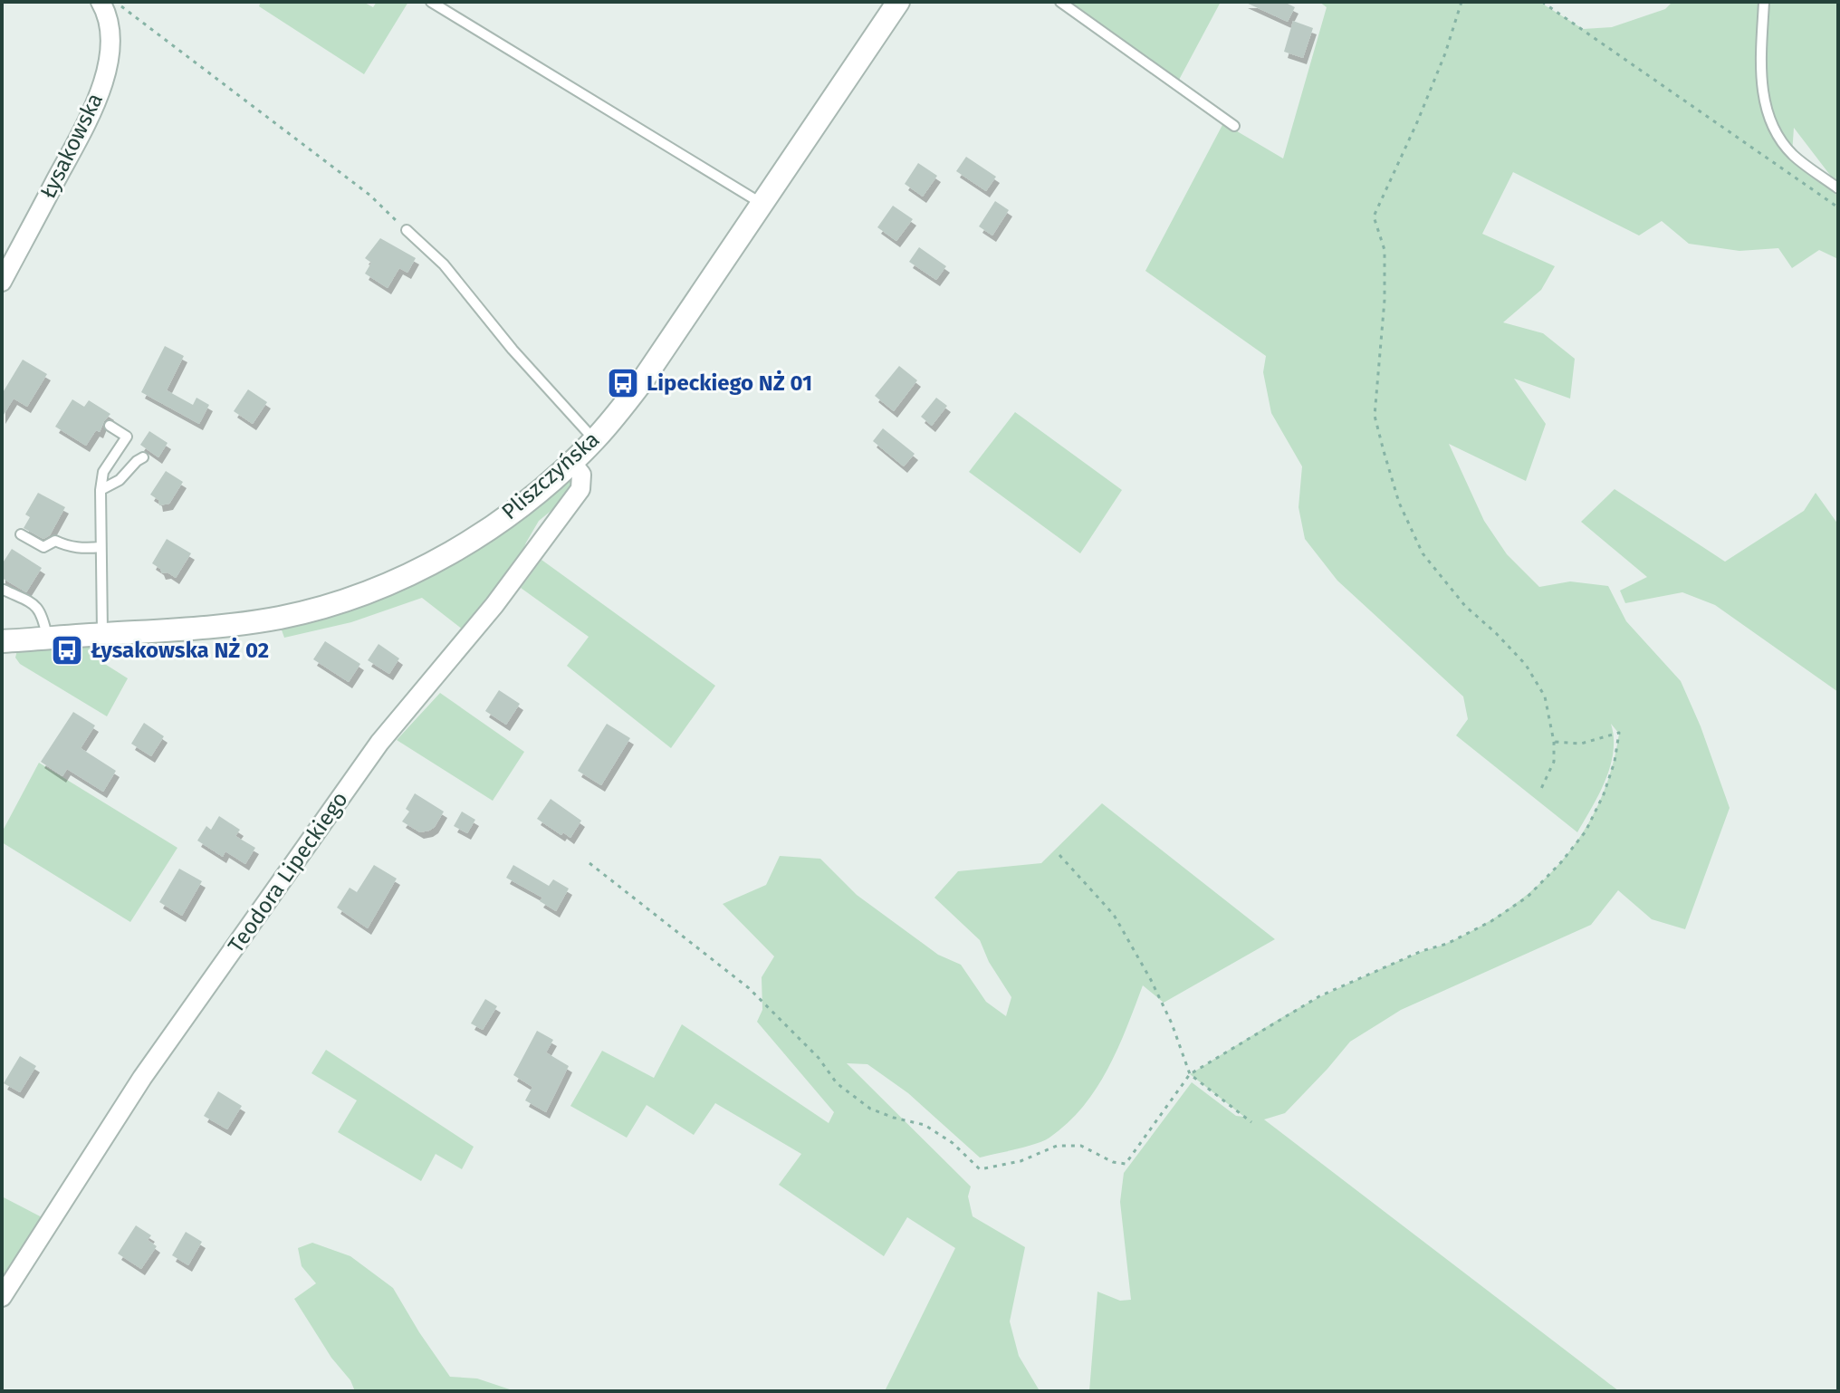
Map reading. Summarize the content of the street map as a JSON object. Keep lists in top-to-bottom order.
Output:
{
  "streets": {
    "street": ["Łysakowska", "Pliszczyńska", "Teodora Lipeckiego"]
  },
  "crossings": [
    ["Pliszczyńska", "Teodora Lipeckiego"]
  ],
  "places": {
    "bus stop": ["Lipeckiego NŻ 01", "Łysakowska NŻ 02"]
  }
}
